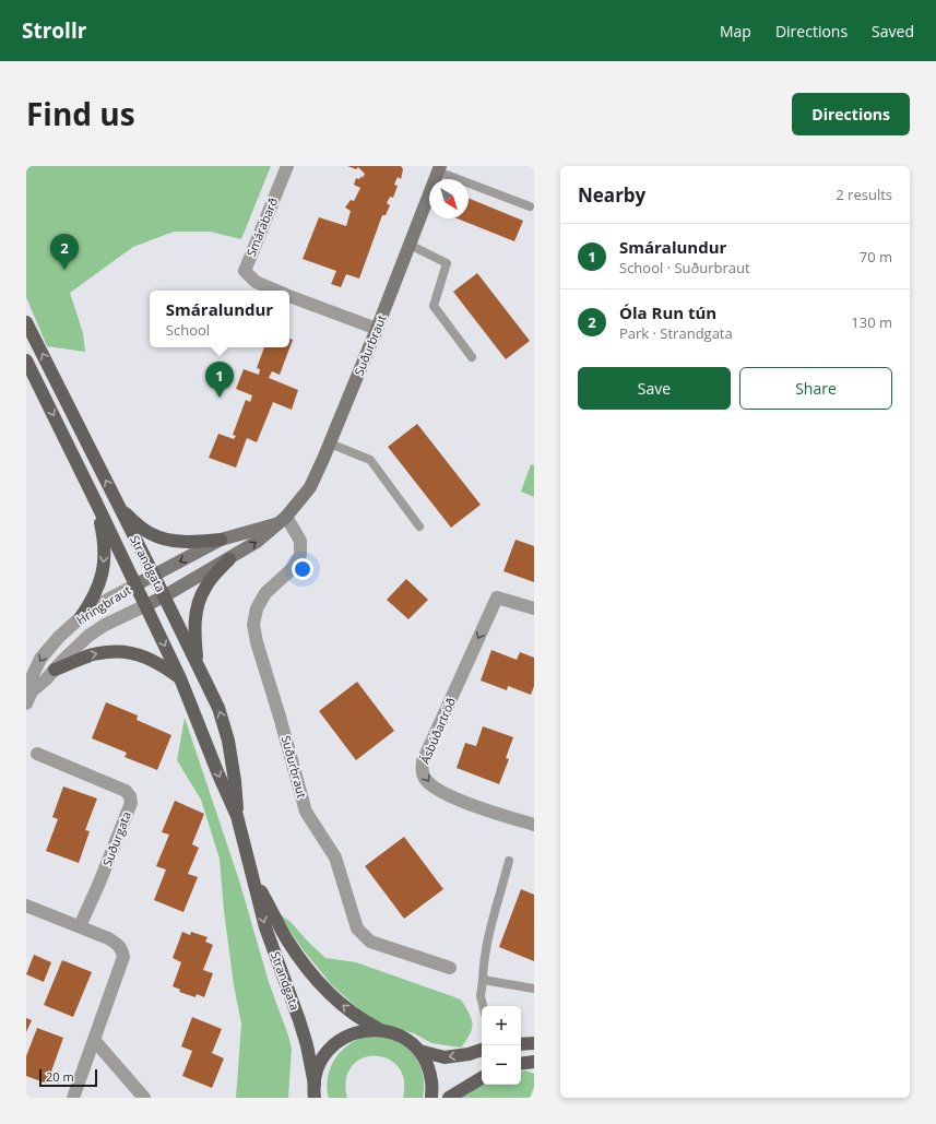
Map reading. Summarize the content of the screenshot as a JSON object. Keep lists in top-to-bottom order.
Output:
{
  "streets": {
    "main road": ["Strandgata"],
    "street": [
      "Smárabarð",
      "Suðurbraut",
      "Hringbraut",
      "Ásbúðartröð",
      "Suðurgata"
    ]
  },
  "crossings": [
    ["Smárabarð", "Suðurbraut"],
    ["Suðurbraut", "Strandgata"],
    ["Suðurbraut", "Hringbraut"],
    ["Strandgata", "Hringbraut"]
  ],
  "scale_bar": "20 m",
  "north": "bottom right",
  "page": {
    "header": "Strollr",
    "nav": ["Map", "Directions", "Saved"],
    "title": "Find us",
    "buttons": [
      "Directions",
      ["Save", "Share"]
    ],
    "heading": ["Nearby", "2 results"],
    "list": [
      {
        "mark": "1",
        "name": "Smáralundur",
        "note": "School · Suðurbraut",
        "value": "70 m"
      },
      {
        "mark": "2",
        "name": "Óla Run tún",
        "note": "Park · Strandgata",
        "value": "130 m"
      }
    ],
    "pins": ["2", "1"],
    "popup": ["Smáralundur", "School"],
    "map_buttons": ["+", "−"],
    "scale": "20 m"
  }
}
